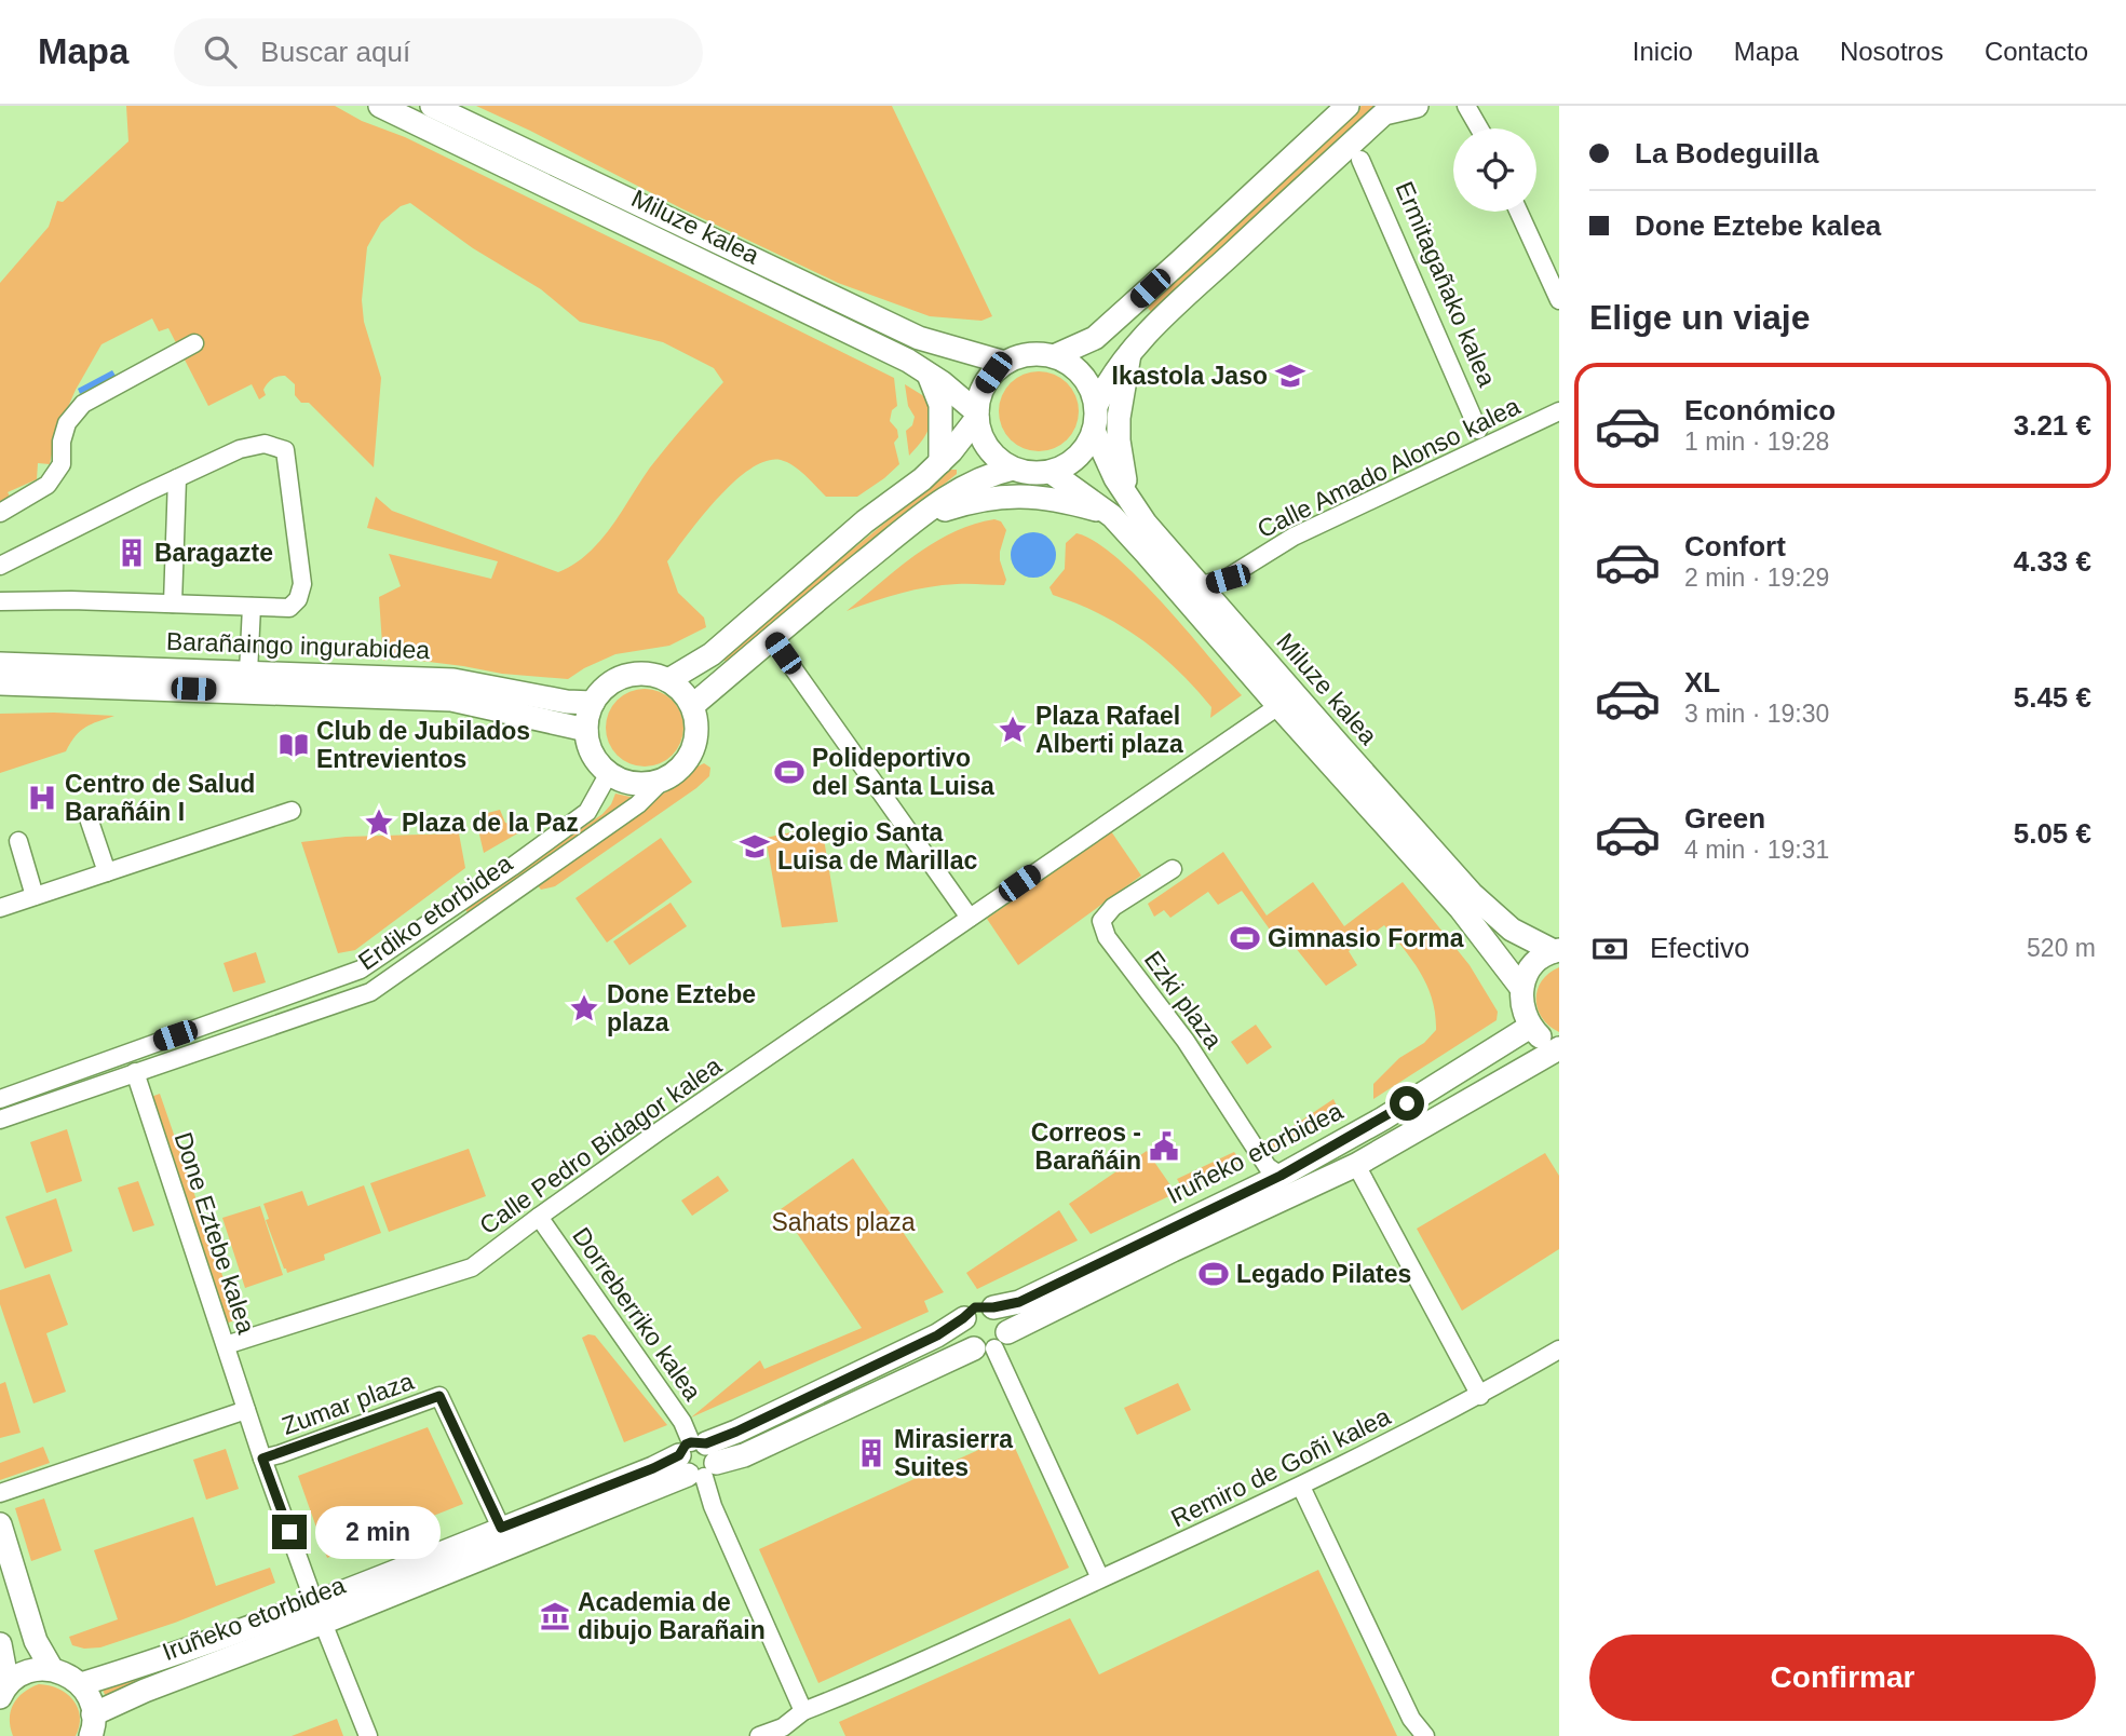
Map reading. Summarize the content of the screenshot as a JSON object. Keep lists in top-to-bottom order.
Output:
{
  "streets": {
    "main road": ["Miluze kalea", "Barañaingo ingurabidea", "Iruñeko etorbidea"],
    "street": [
      "Ermitagañako kalea",
      "Calle Amado Alonso kalea",
      "Erdiko etorbidea",
      "Ezki plaza",
      "Calle Pedro Bidagor kalea",
      "Done Eztebe kalea",
      "Dorreberriko kalea",
      "Zumar plaza",
      "Remiro de Goñi kalea"
    ]
  },
  "crossings": [
    ["Miluze kalea", "Calle Amado Alonso kalea"],
    ["Miluze kalea", "Calle Pedro Bidagor kalea"],
    ["Barañaingo ingurabidea", "Erdiko etorbidea"],
    ["Erdiko etorbidea", "Done Eztebe kalea"],
    ["Ezki plaza", "Iruñeko etorbidea"],
    ["Calle Pedro Bidagor kalea", "Done Eztebe kalea"],
    ["Calle Pedro Bidagor kalea", "Dorreberriko kalea"],
    ["Iruñeko etorbidea", "Done Eztebe kalea"],
    ["Iruñeko etorbidea", "Dorreberriko kalea"],
    ["Iruñeko etorbidea", "Zumar plaza"],
    ["Done Eztebe kalea", "Zumar plaza"]
  ],
  "parks": ["Sahats plaza"],
  "places": {
    "school or university": ["Ikastola Jaso", "Colegio Santa Luisa de Marillac"],
    "building": ["Baragazte", "Mirasierra Suites"],
    "place": ["Plaza Rafael Alberti plaza", "Plaza de la Paz", "Done Eztebe plaza"],
    "library": ["Club de Jubilados Entrevientos"],
    "sports": ["Polideportivo del Santa Luisa", "Gimnasio Forma", "Legado Pilates"],
    "hospital": ["Centro de Salud Barañáin I"],
    "public building": ["Correos - Barañáin"],
    "museum": ["Academia de dibujo Barañain"]
  },
  "page": {
    "header": "Mapa",
    "search": "Buscar aquí",
    "nav": [
      "Inicio",
      "Mapa",
      "Nosotros",
      "Contacto"
    ],
    "banner": ["La Bodeguilla", "Done Eztebe kalea"],
    "heading": "Elige un viaje",
    "list": [
      {
        "name": "Económico",
        "note": "1 min · 19:28",
        "value": "3.21 €"
      },
      {
        "name": "Confort",
        "note": "2 min · 19:29",
        "value": "4.33 €"
      },
      {
        "name": "XL",
        "note": "3 min · 19:30",
        "value": "5.45 €"
      },
      {
        "name": "Green",
        "note": "4 min · 19:31",
        "value": "5.05 €"
      }
    ],
    "pay": ["Efectivo", "520 m"],
    "bubble": "2 min",
    "buttons": "Confirmar"
  }
}
